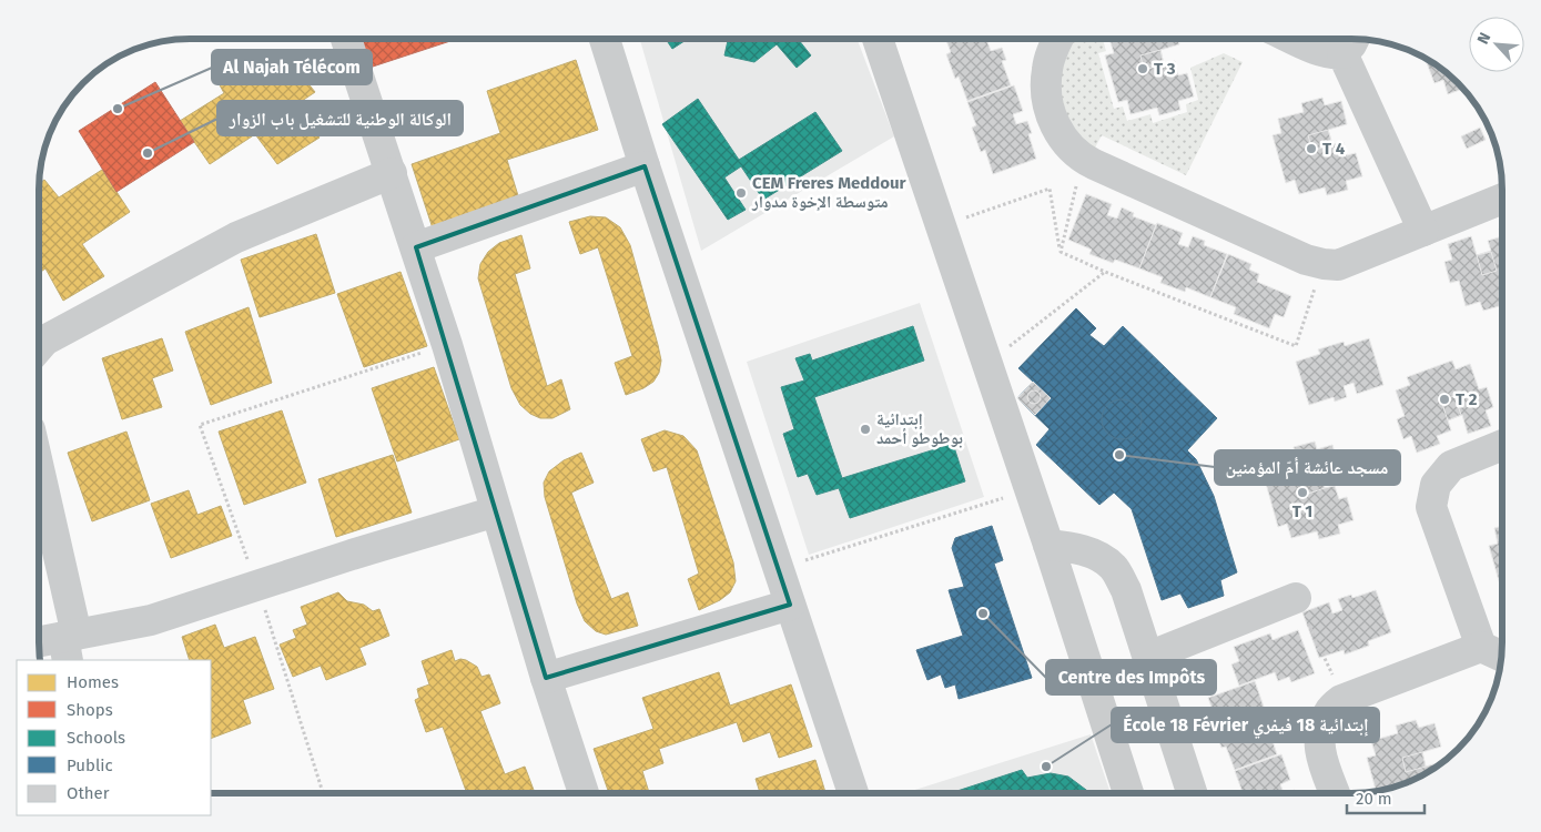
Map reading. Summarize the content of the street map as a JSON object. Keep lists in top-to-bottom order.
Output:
{
  "places": [
    "T 3",
    "Al Najah Télécom",
    "T 4",
    "الوكالة الوطنية للتشغيل باب الزوار",
    "CEM Freres Meddour متوسطة الإخوة مدوار",
    "T 2",
    "إبتدائية بوطوطو أحمد",
    "مسجد عائشة أمّ المؤمنين",
    "T 1",
    "Centre des Impôts",
    "École 18 Février إبتدائية 18 فيفري"
  ],
  "legend": [
    "Homes",
    "Shops",
    "Schools",
    "Public",
    "Other"
  ],
  "scale_bar": "20 m",
  "north": "top left"
}
